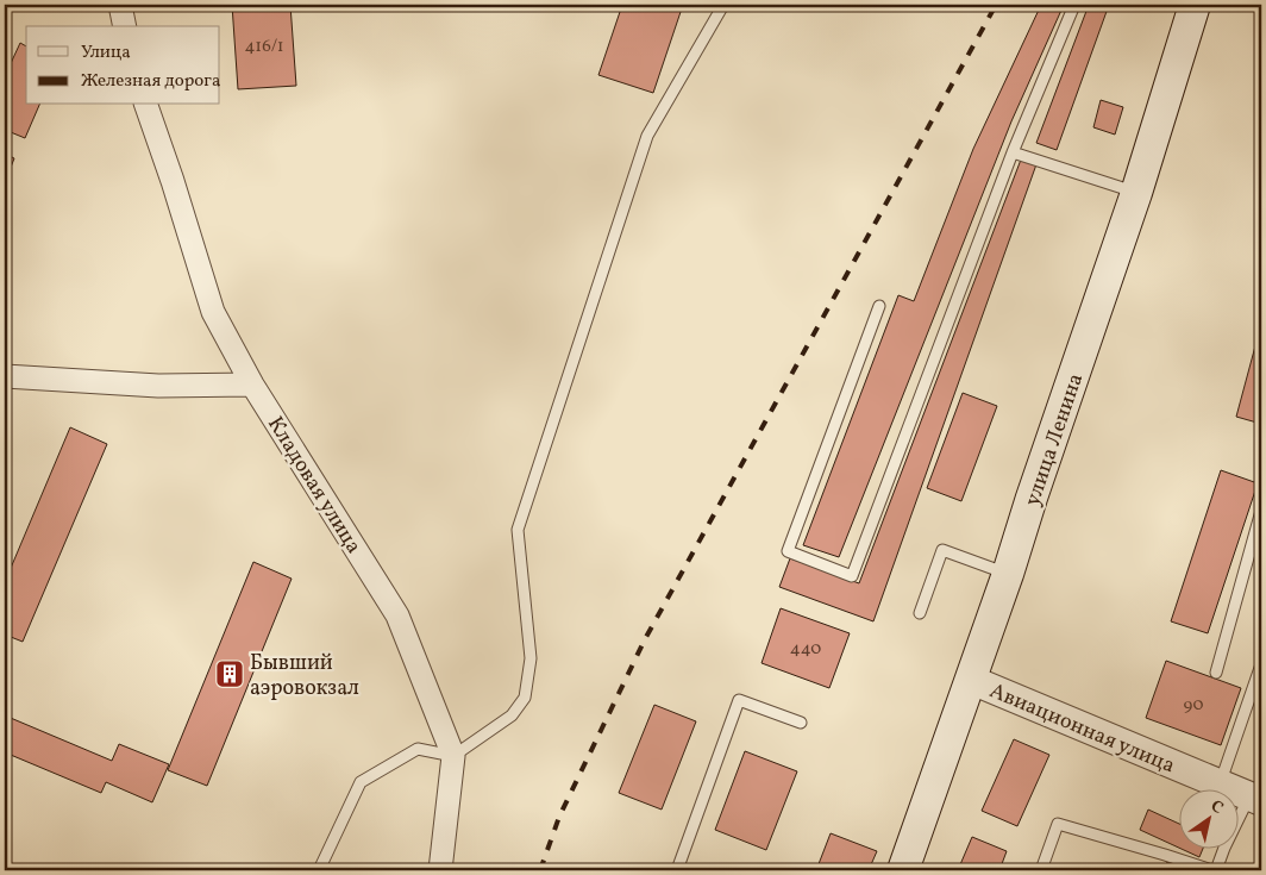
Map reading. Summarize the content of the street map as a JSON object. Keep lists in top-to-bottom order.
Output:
{
  "streets": {
    "main road": ["улица Ленина"],
    "street": ["Кладовая улица", "Авиационная улица"]
  },
  "crossings": [
    ["улица Ленина", "Авиационная улица"]
  ],
  "places": {
    "building": ["Бывший аэровокзал"]
  },
  "house_numbers": ["416/1", "440", "90"],
  "legend": ["Улица", "Железная дорога"],
  "north": "top right"
}
